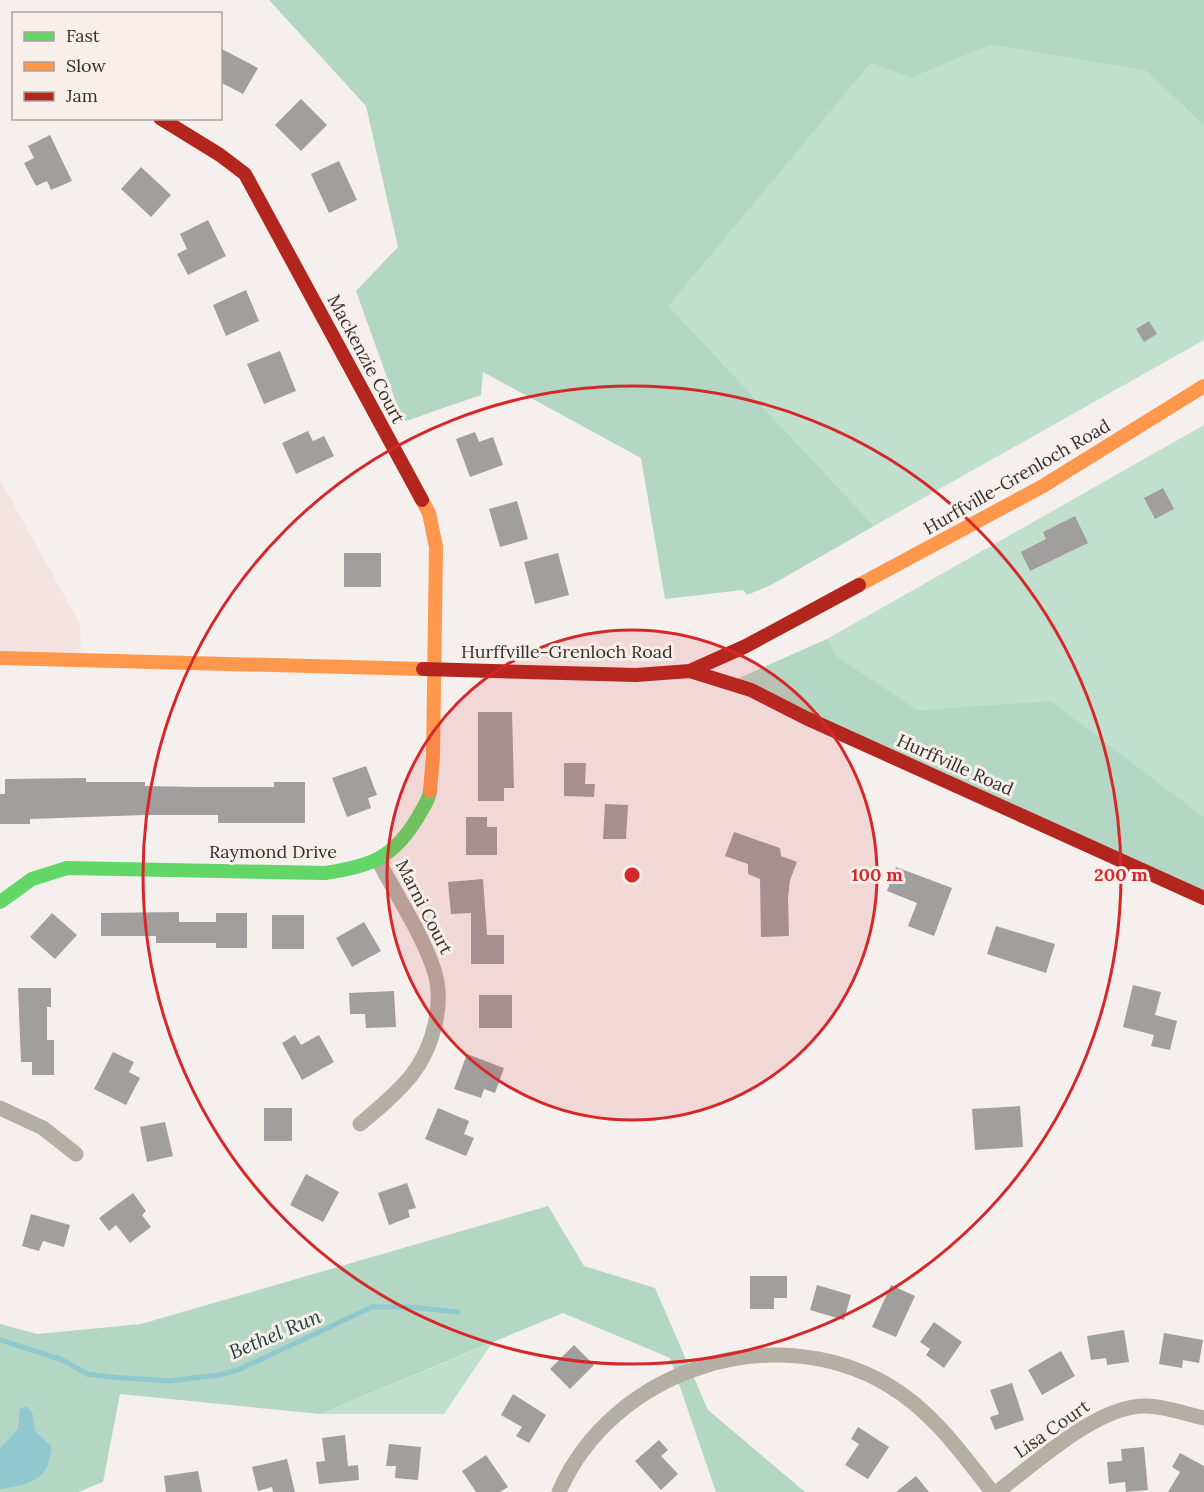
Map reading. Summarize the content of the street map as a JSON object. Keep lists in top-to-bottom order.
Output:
{
  "streets": {
    "street": [
      "Mackenzie Court",
      "Hurffville-Grenloch Road",
      "Hurffville Road",
      "Raymond Drive",
      "Marni Court",
      "Lisa Court"
    ]
  },
  "crossings": [
    ["Mackenzie Court", "Hurffville-Grenloch Road"],
    ["Mackenzie Court", "Raymond Drive"],
    ["Hurffville-Grenloch Road", "Hurffville Road"],
    ["Hurffville-Grenloch Road", "Raymond Drive"],
    ["Raymond Drive", "Marni Court"]
  ],
  "water": ["Bethel Run"],
  "legend": ["Fast", "Slow", "Jam"],
  "rings": ["100 m", "200 m"]
}
